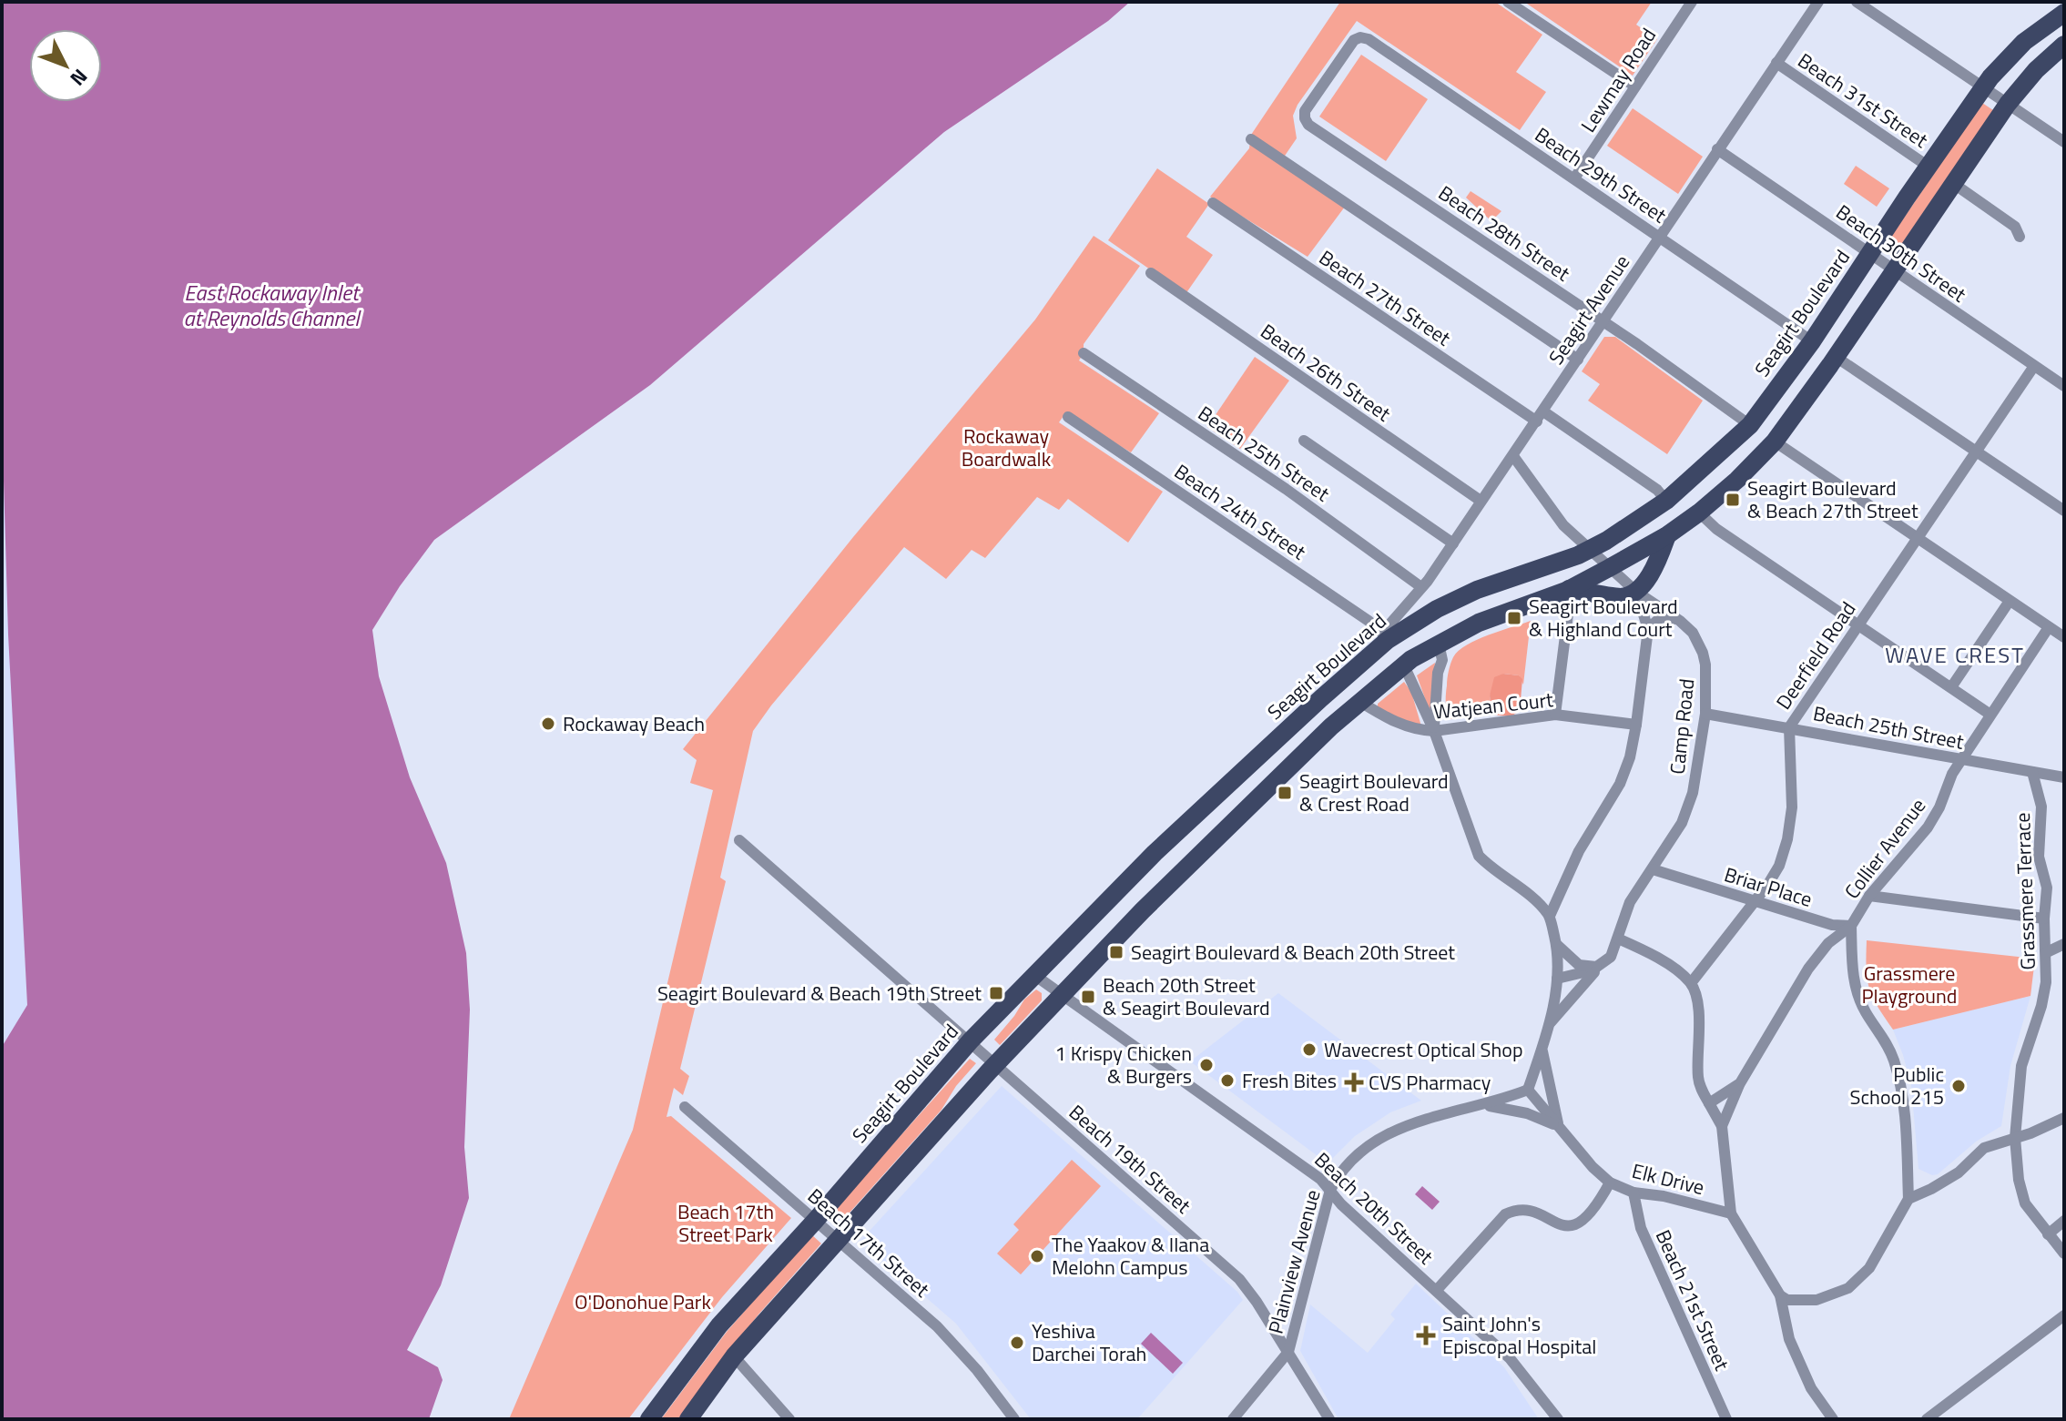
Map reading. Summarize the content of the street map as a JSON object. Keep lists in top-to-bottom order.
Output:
{
  "streets": {
    "main road": ["Seagirt Boulevard"],
    "street": [
      "Lewmay Road",
      "Beach 31st Street",
      "Beach 29th Street",
      "Beach 28th Street",
      "Beach 30th Street",
      "Beach 27th Street",
      "Seagirt Avenue",
      "Beach 26th Street",
      "Beach 25th Street",
      "Beach 24th Street",
      "Deerfield Road",
      "Watjean Court",
      "Camp Road",
      "Collier Avenue",
      "Briar Place",
      "Grassmere Terrace",
      "Beach 19th Street",
      "Elk Drive",
      "Beach 20th Street",
      "Beach 17th Street",
      "Plainview Avenue",
      "Beach 21st Street"
    ]
  },
  "crossings": [
    ["Lewmay Road", "Beach 29th Street"],
    ["Beach 31st Street", "Seagirt Avenue"],
    ["Beach 31st Street", "Seagirt Boulevard"],
    ["Beach 29th Street", "Beach 28th Street"],
    ["Beach 29th Street", "Seagirt Avenue"],
    ["Beach 29th Street", "Seagirt Boulevard"],
    ["Beach 28th Street", "Seagirt Avenue"],
    ["Beach 28th Street", "Seagirt Boulevard"],
    ["Beach 30th Street", "Seagirt Avenue"],
    ["Beach 30th Street", "Seagirt Boulevard"],
    ["Beach 30th Street", "Deerfield Road"],
    ["Beach 27th Street", "Seagirt Avenue"],
    ["Beach 27th Street", "Seagirt Boulevard"],
    ["Seagirt Avenue", "Seagirt Boulevard"],
    ["Seagirt Avenue", "Beach 26th Street"],
    ["Seagirt Avenue", "Beach 25th Street"],
    ["Seagirt Avenue", "Beach 24th Street"],
    ["Seagirt Avenue", "Camp Road"],
    ["Seagirt Boulevard", "Beach 24th Street"],
    ["Seagirt Boulevard", "Camp Road"],
    ["Seagirt Boulevard", "Beach 19th Street"],
    ["Seagirt Boulevard", "Beach 20th Street"],
    ["Seagirt Boulevard", "Beach 17th Street"],
    ["Beach 25th Street", "Deerfield Road"],
    ["Beach 25th Street", "Camp Road"],
    ["Beach 25th Street", "Collier Avenue"],
    ["Beach 25th Street", "Grassmere Terrace"],
    ["Deerfield Road", "Briar Place"],
    ["Camp Road", "Briar Place"],
    ["Collier Avenue", "Briar Place"],
    ["Collier Avenue", "Elk Drive"],
    ["Beach 19th Street", "Plainview Avenue"],
    ["Elk Drive", "Beach 20th Street"],
    ["Elk Drive", "Beach 21st Street"],
    ["Beach 20th Street", "Plainview Avenue"]
  ],
  "districts": ["WAVE CREST"],
  "water": ["East Rockaway Inlet at Reynolds Channel"],
  "parks": [
    "Rockaway Boardwalk",
    "Grassmere Playground",
    "Beach 17th Street Park",
    "O'Donohue Park"
  ],
  "places": {
    "transit": [
      "Seagirt Boulevard & Beach 27th Street",
      "Seagirt Boulevard & Highland Court",
      "Seagirt Boulevard & Crest Road",
      "Seagirt Boulevard & Beach 20th Street",
      "Seagirt Boulevard & Beach 19th Street",
      "Beach 20th Street & Seagirt Boulevard"
    ],
    "other": [
      "Rockaway Beach",
      "Wavecrest Optical Shop",
      "1 Krispy Chicken & Burgers",
      "Fresh Bites",
      "Public School 215",
      "The Yaakov & Ilana Melohn Campus",
      "Yeshiva Darchei Torah"
    ],
    "health": ["CVS Pharmacy", "Saint John's Episcopal Hospital"]
  },
  "north": "bottom right"
}
